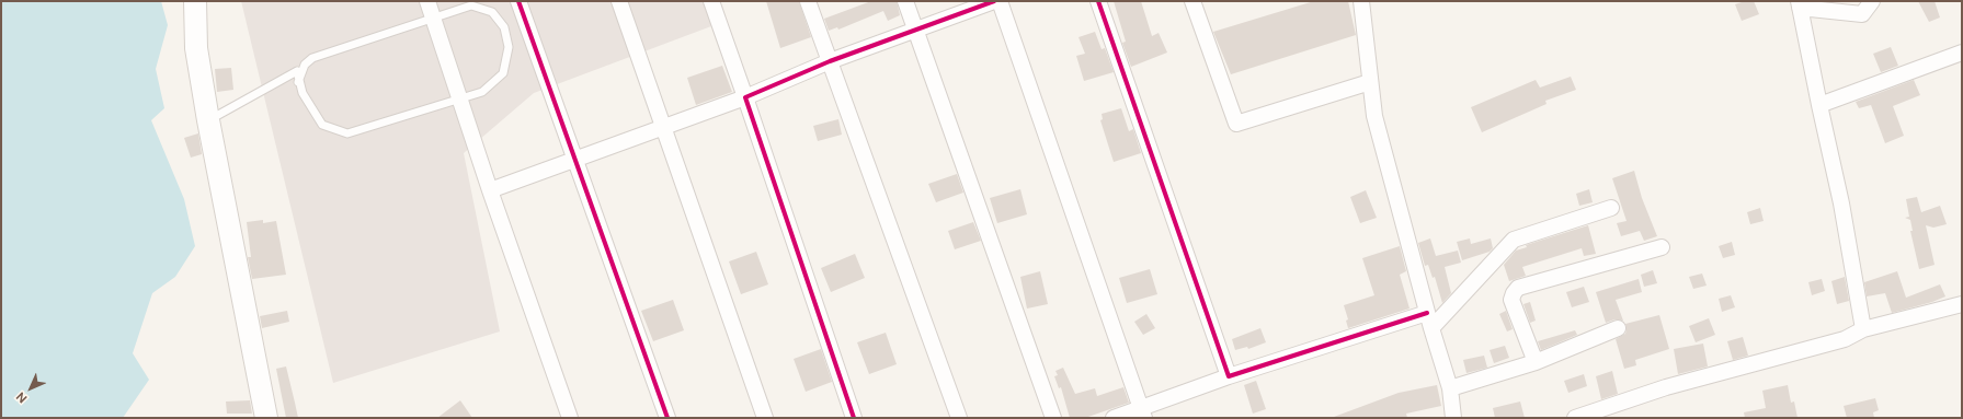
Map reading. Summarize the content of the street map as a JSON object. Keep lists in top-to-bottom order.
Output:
{
  "north": "bottom left"
}
